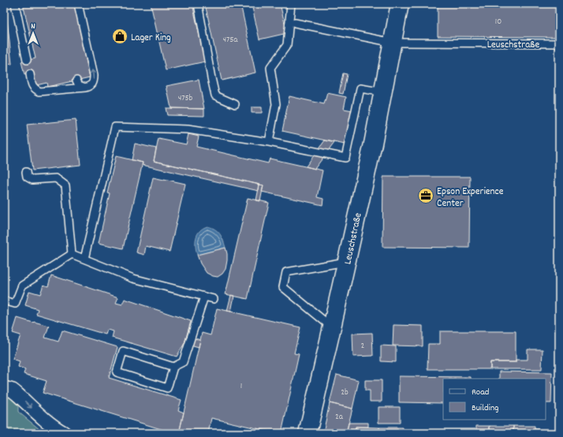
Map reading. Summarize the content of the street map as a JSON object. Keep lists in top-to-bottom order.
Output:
{
  "streets": {
    "street": ["Leuschstraße"]
  },
  "places": {
    "shop": ["Lager King"],
    "office": ["Epson Experience Center"]
  },
  "house_numbers": [
    "10",
    "475a",
    "475b",
    "2",
    "1",
    "2b",
    "2a"
  ],
  "legend": ["Road", "Building"],
  "north": "top"
}
